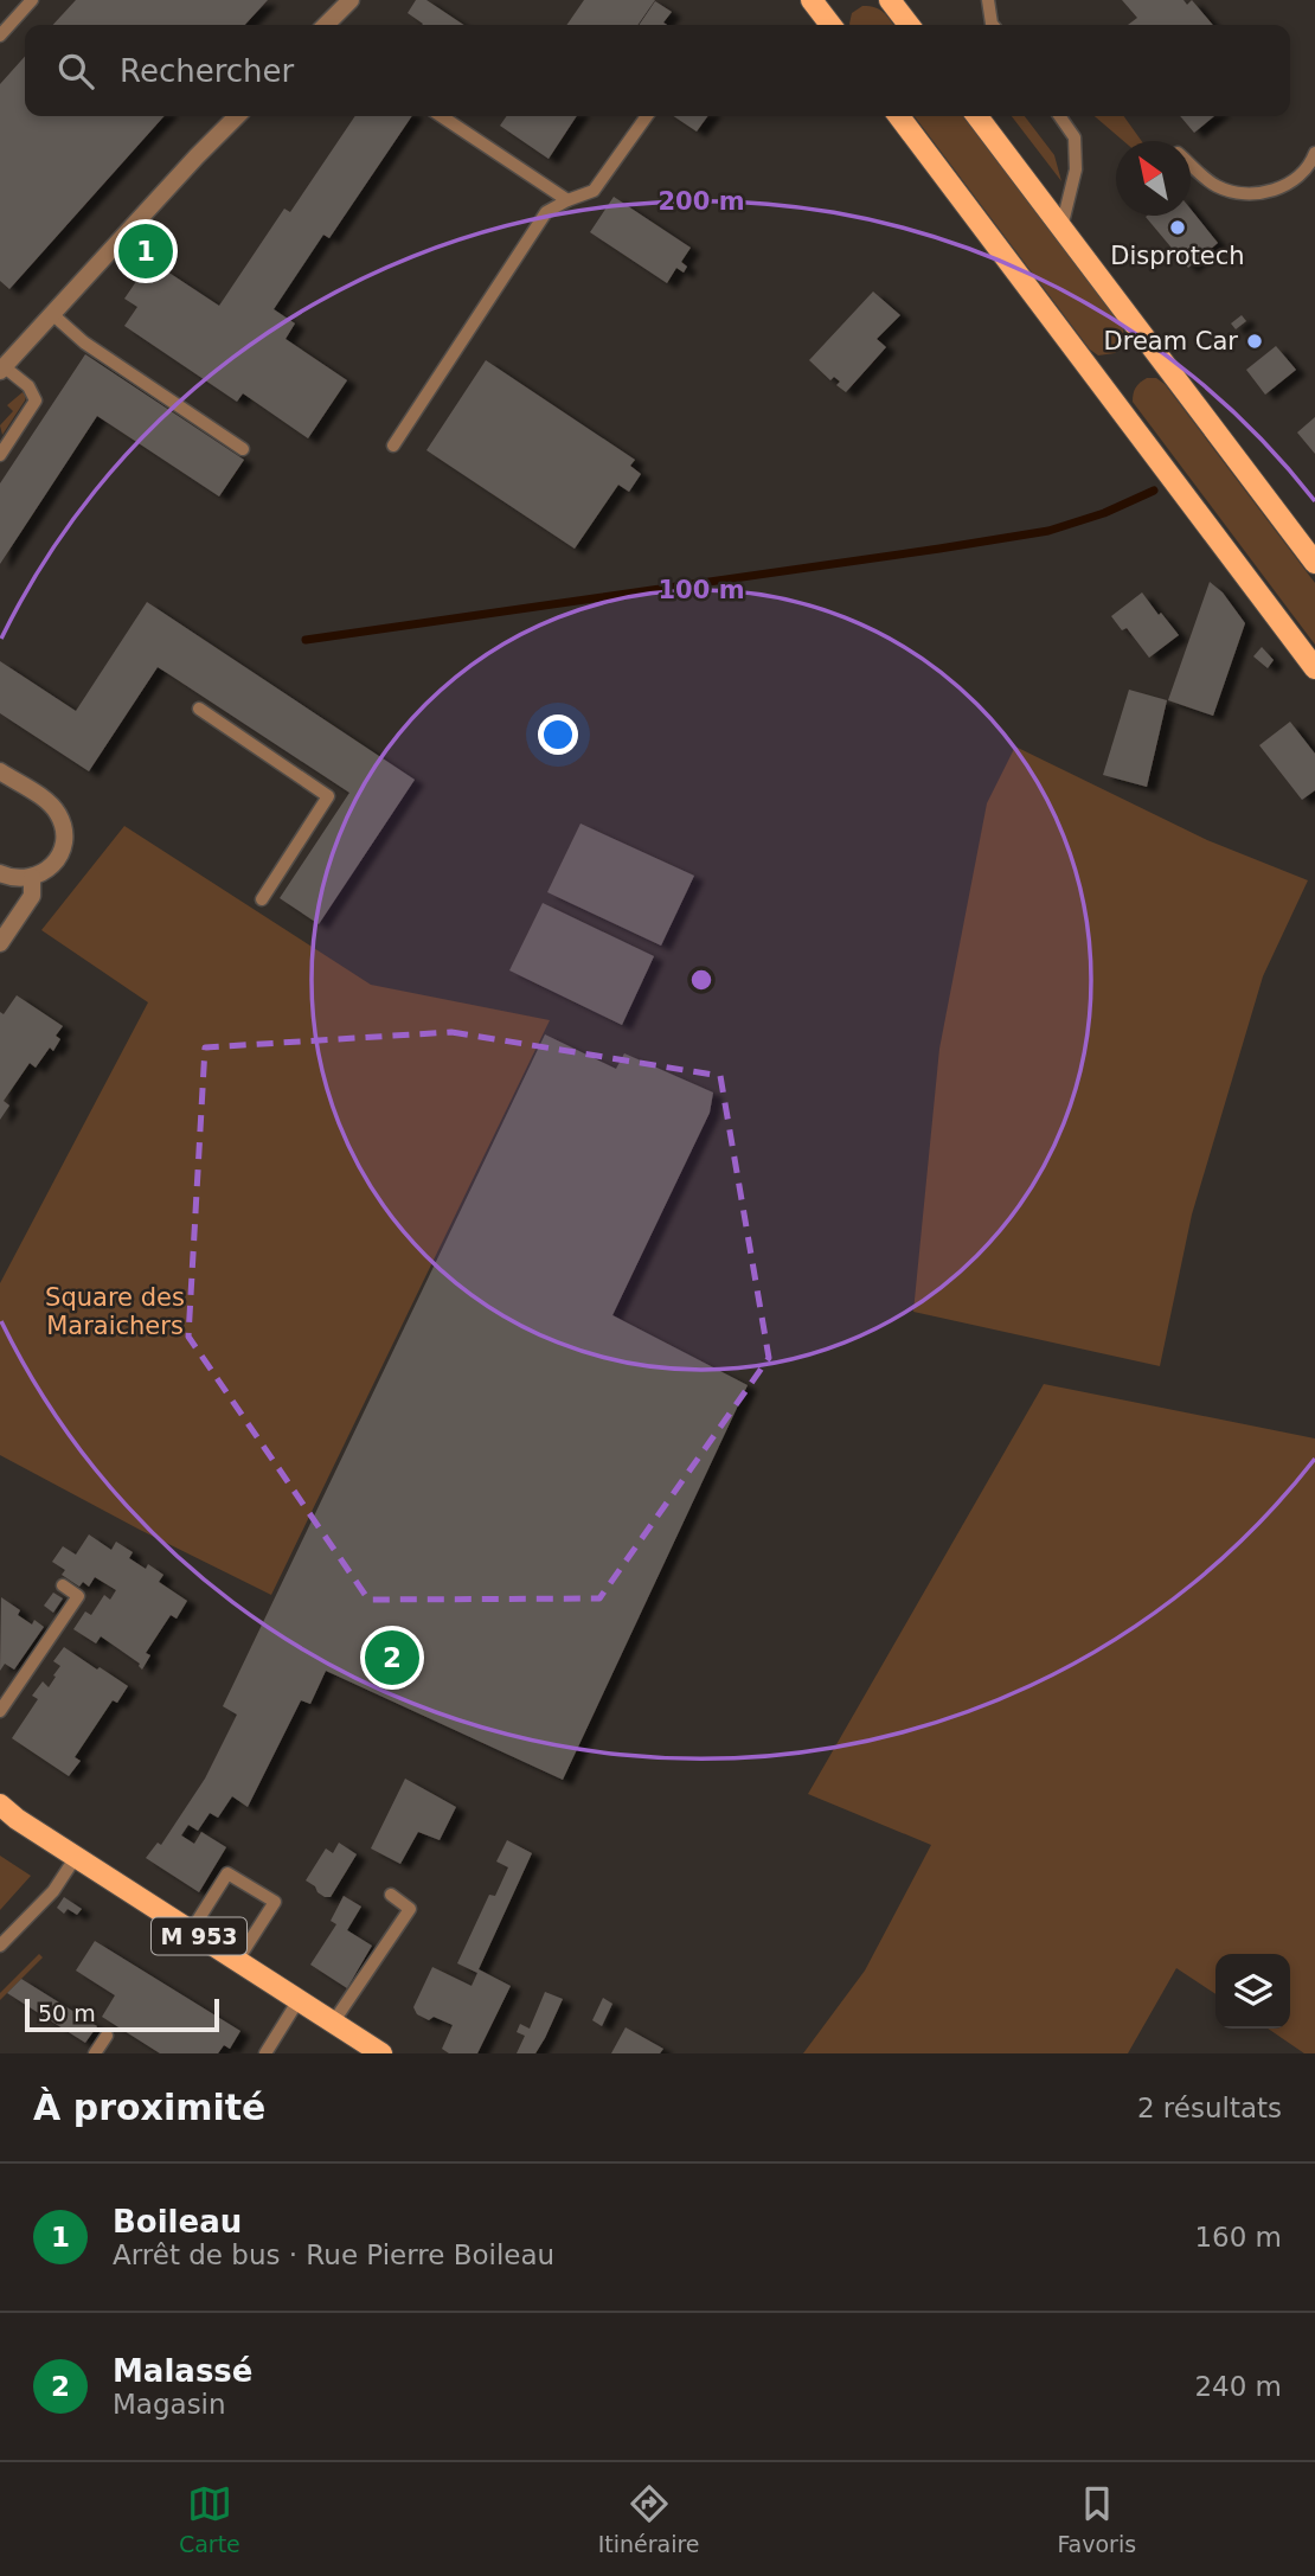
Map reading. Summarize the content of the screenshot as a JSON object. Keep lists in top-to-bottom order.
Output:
{
  "streets": {
    "main road": ["M 953"]
  },
  "parks": ["Square des Maraichers"],
  "places": ["Disprotech", "Dream Car"],
  "scale_bar": "50 m",
  "north": "top left",
  "page": {
    "search": "Rechercher",
    "pins": ["1", "2"],
    "scale": "50 m",
    "heading": ["À proximité", "2 résultats"],
    "list": [
      {
        "mark": "1",
        "name": "Boileau",
        "note": "Arrêt de bus · Rue Pierre Boileau",
        "value": "160 m"
      },
      {
        "mark": "2",
        "name": "Malassé",
        "note": "Magasin",
        "value": "240 m"
      }
    ],
    "nav": ["Carte", "Itinéraire", "Favoris"]
  },
  "rings": ["200 m", "100 m"]
}
